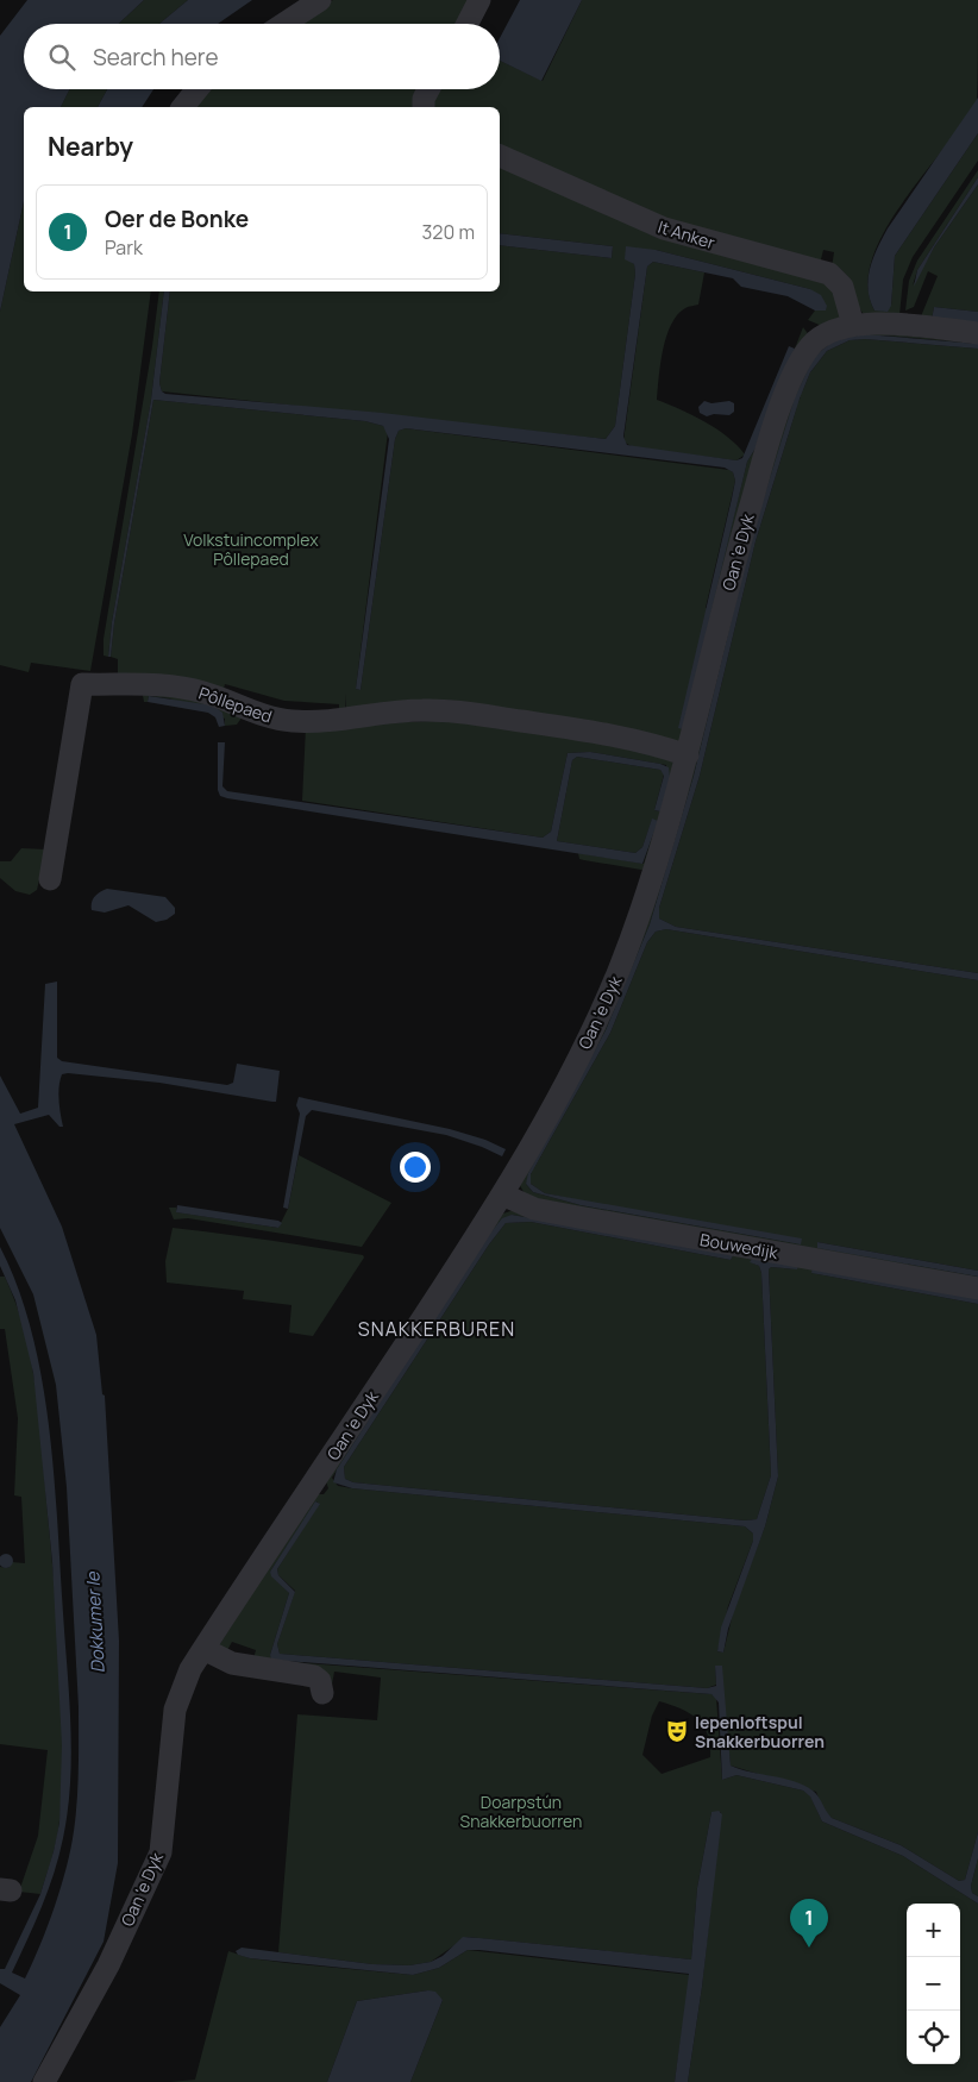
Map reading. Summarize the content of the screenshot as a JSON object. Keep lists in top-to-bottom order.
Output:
{
  "streets": {
    "street": [
      "It Anker",
      "Oan 'e Dyk",
      "Pôllepaed",
      "Bouwedijk"
    ]
  },
  "crossings": [
    ["It Anker", "Oan 'e Dyk"],
    ["Oan 'e Dyk", "Pôllepaed"],
    ["Oan 'e Dyk", "Bouwedijk"]
  ],
  "districts": ["SNAKKERBUREN"],
  "water": ["Dokkumer Ie"],
  "parks": ["Volkstuincomplex Pôllepaed", "Doarpstún Snakkerbuorren"],
  "places": {
    "theatre": ["Iepenloftspul Snakkerbuorren"]
  },
  "page": {
    "search": "Search here",
    "heading": "Nearby",
    "list": [
      {
        "mark": "1",
        "name": "Oer de Bonke",
        "note": "Park",
        "value": "320 m"
      }
    ],
    "pins": "1",
    "map_buttons": ["+", "−"]
  }
}
